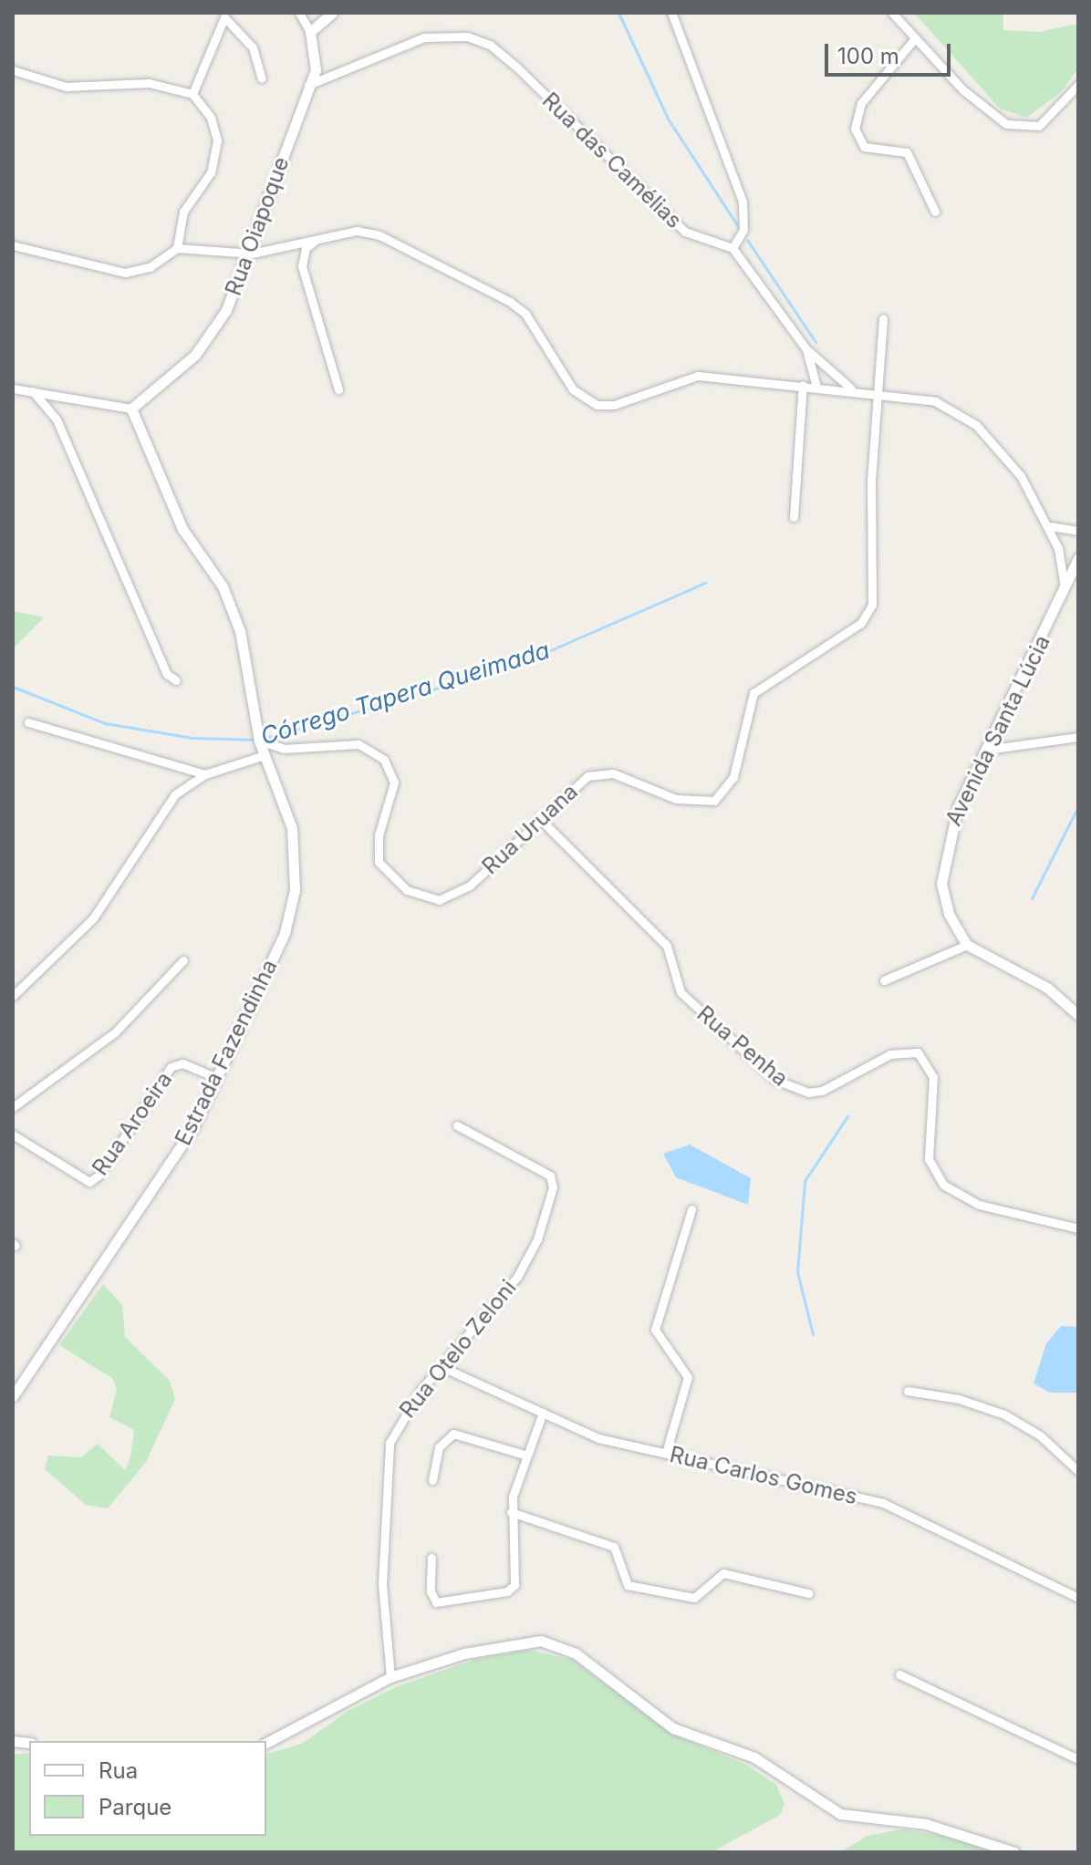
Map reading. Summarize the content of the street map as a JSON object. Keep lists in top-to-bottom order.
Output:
{
  "streets": {
    "street": [
      "Rua das Camélias",
      "Rua Oiapoque",
      "Avenida Santa Lúcia",
      "Rua Uruana",
      "Rua Penha",
      "Estrada Fazendinha",
      "Rua Aroeira",
      "Rua Otelo Zeloni",
      "Rua Carlos Gomes"
    ]
  },
  "crossings": [
    ["Rua das Camélias", "Rua Oiapoque"],
    ["Rua Oiapoque", "Estrada Fazendinha"],
    ["Rua Uruana", "Rua Penha"],
    ["Rua Uruana", "Estrada Fazendinha"],
    ["Estrada Fazendinha", "Rua Aroeira"],
    ["Rua Otelo Zeloni", "Rua Carlos Gomes"]
  ],
  "water": ["Córrego Tapera Queimada"],
  "legend": ["Rua", "Parque"],
  "scale_bar": "100 m"
}
